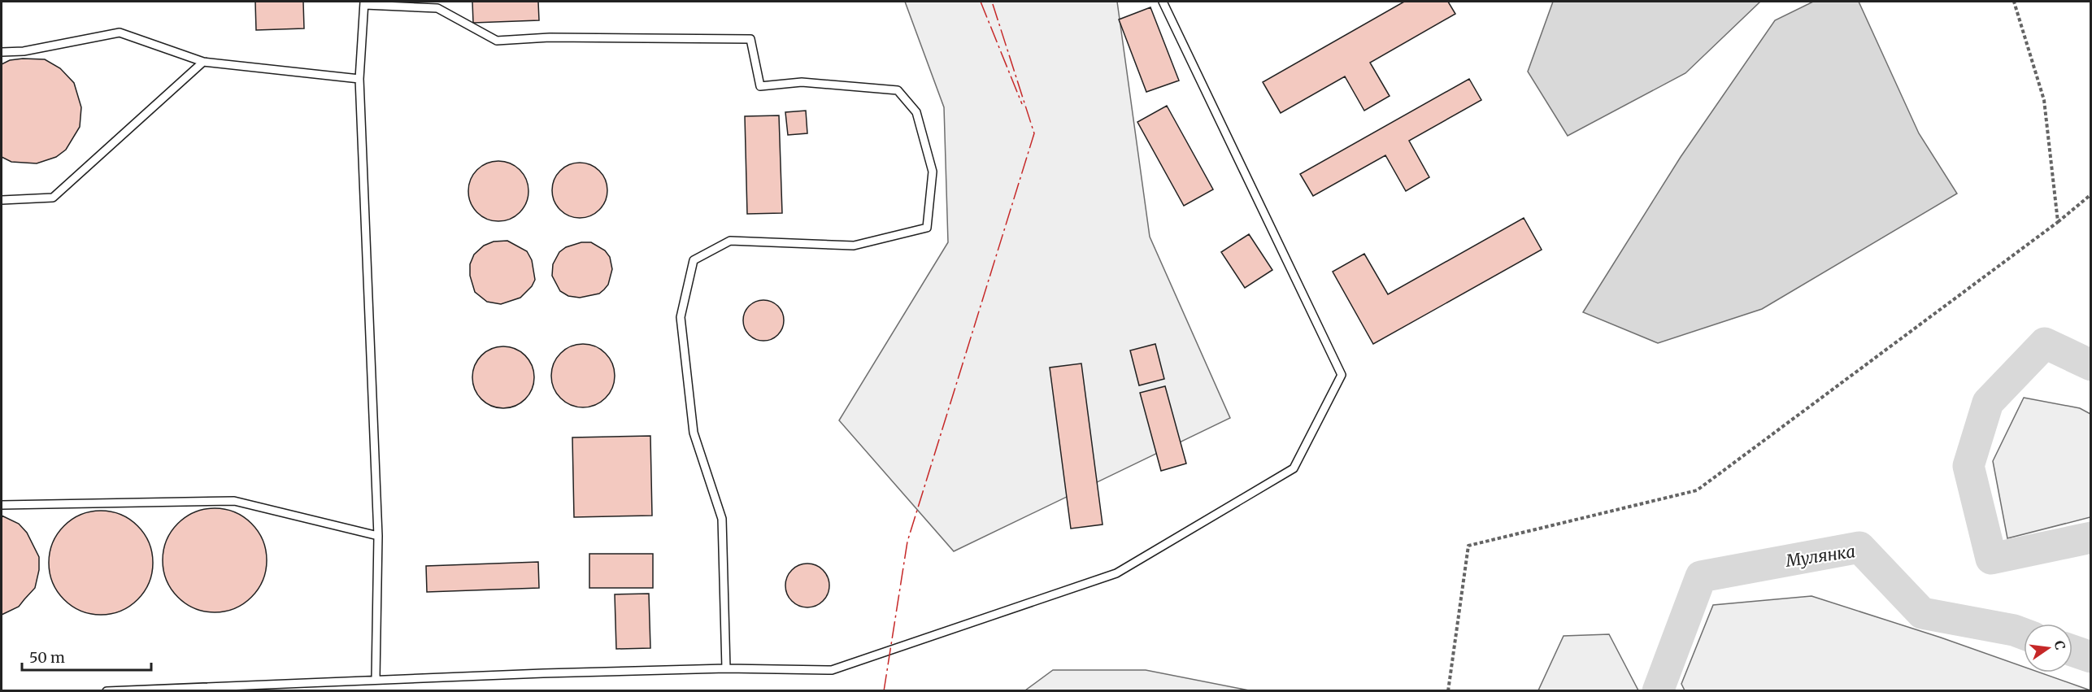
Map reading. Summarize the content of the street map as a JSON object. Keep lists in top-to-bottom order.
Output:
{
  "water": ["Мулянка"],
  "scale_bar": "50 m",
  "north": "right"
}
